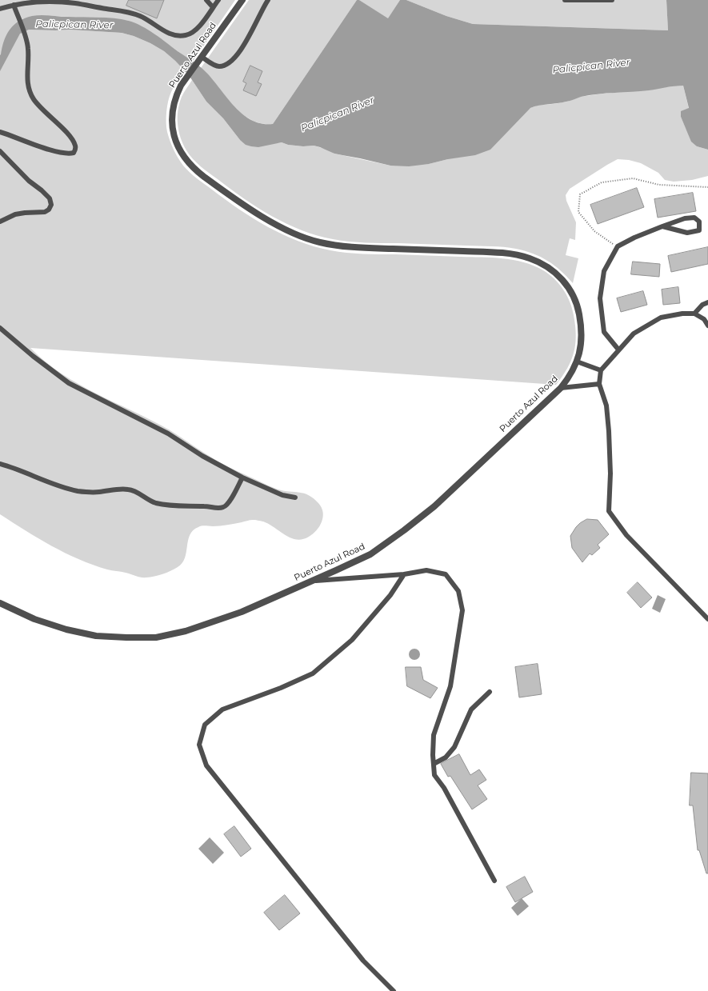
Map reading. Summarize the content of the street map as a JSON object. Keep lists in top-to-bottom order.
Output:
{
  "streets": {
    "street": ["Puerto Azul Road"]
  },
  "water": ["Palicpican River"]
}
